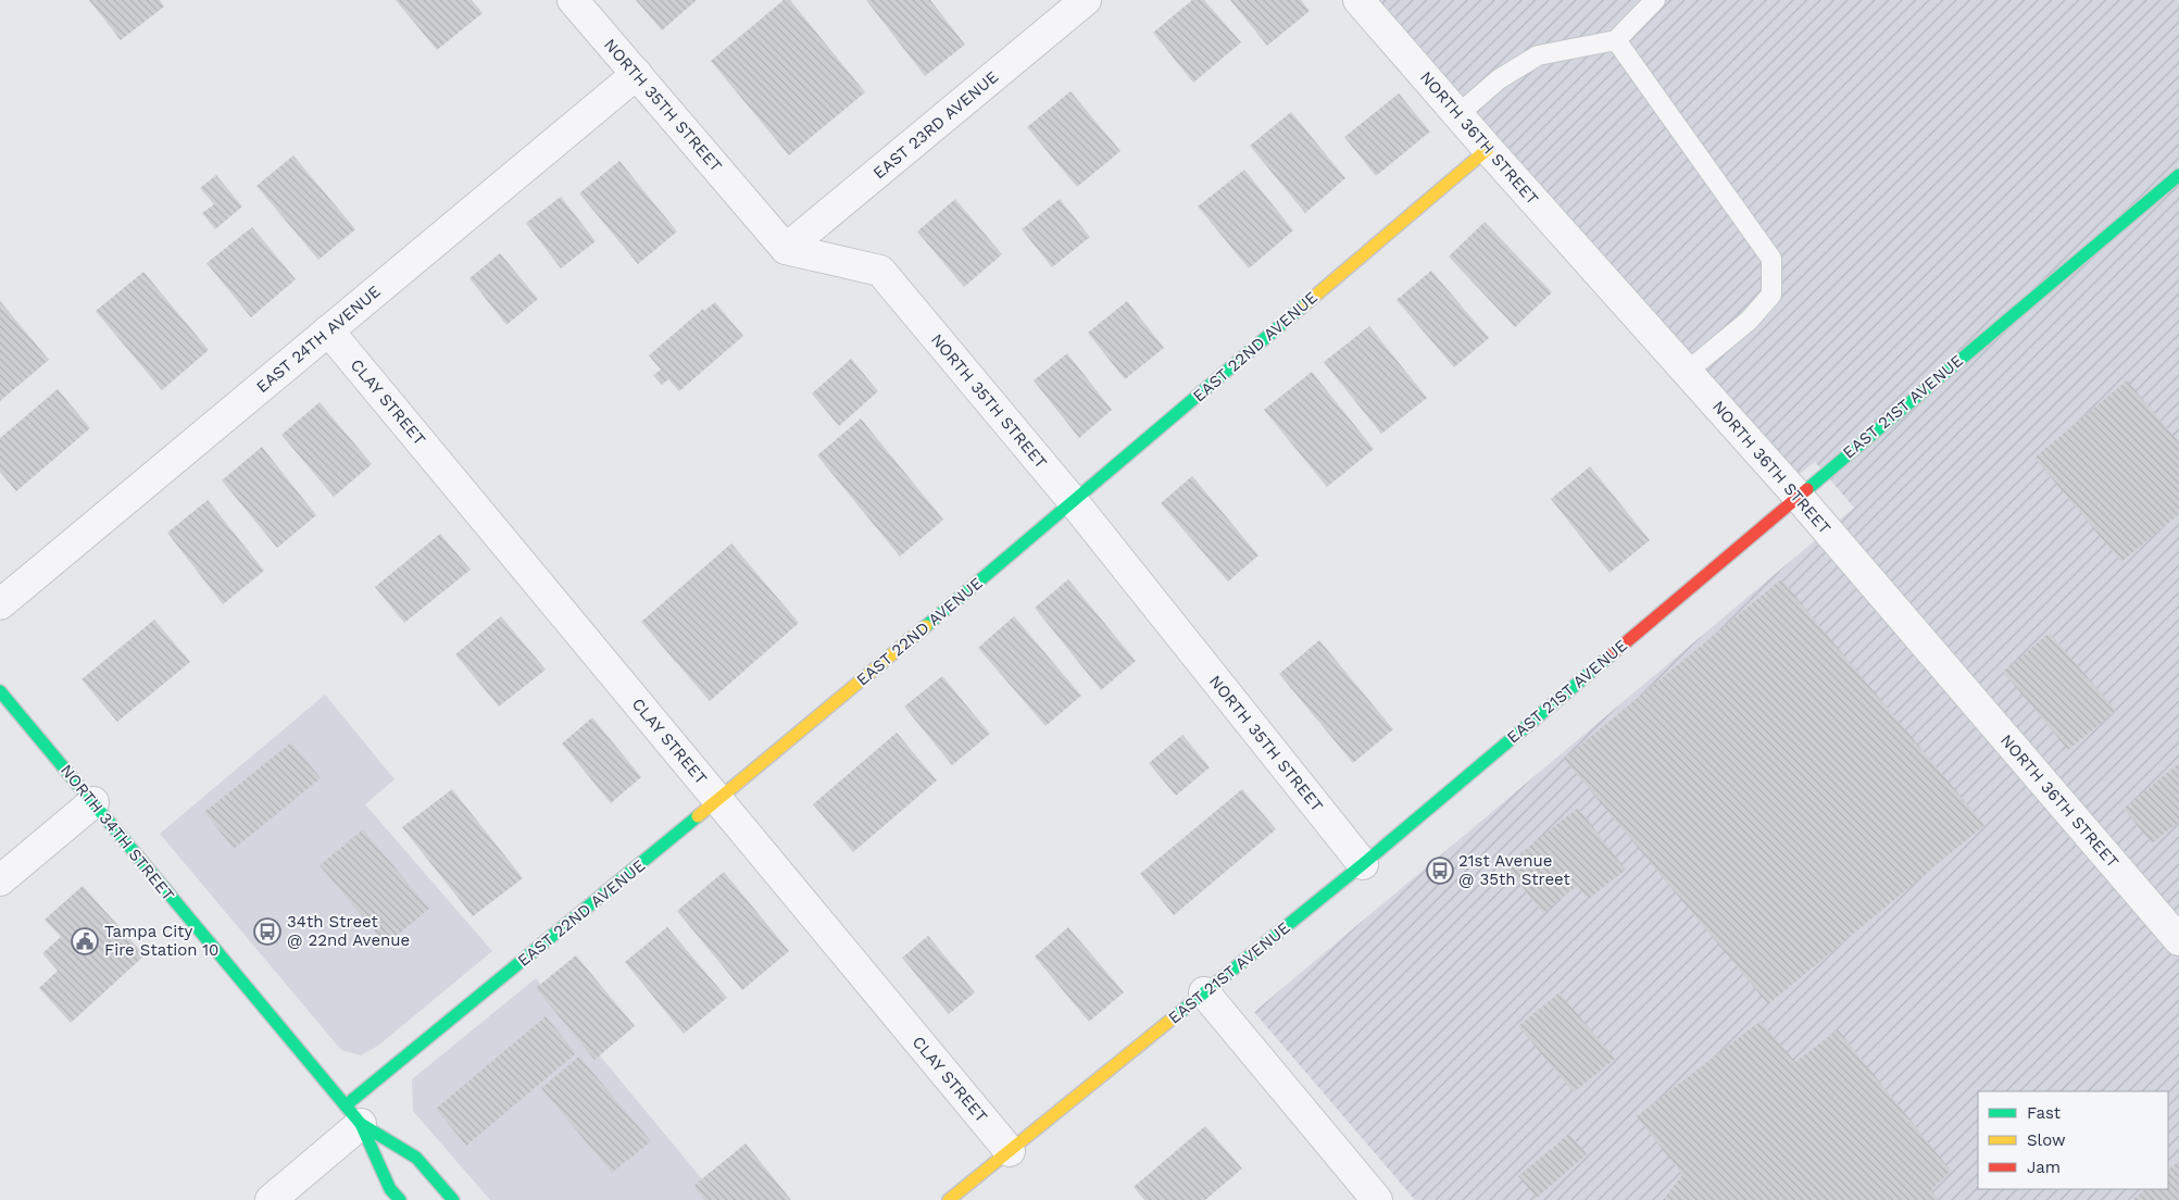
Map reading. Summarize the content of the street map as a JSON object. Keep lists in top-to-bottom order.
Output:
{
  "streets": {
    "street": [
      "NORTH 35TH STREET",
      "EAST 23RD AVENUE",
      "NORTH 36TH STREET",
      "EAST 24TH AVENUE",
      "EAST 22ND AVENUE",
      "CLAY STREET",
      "EAST 21ST AVENUE",
      "NORTH 34TH STREET"
    ]
  },
  "crossings": [
    ["NORTH 35TH STREET", "EAST 23RD AVENUE"],
    ["NORTH 35TH STREET", "EAST 24TH AVENUE"],
    ["NORTH 35TH STREET", "EAST 22ND AVENUE"],
    ["NORTH 35TH STREET", "EAST 21ST AVENUE"],
    ["NORTH 36TH STREET", "EAST 22ND AVENUE"],
    ["NORTH 36TH STREET", "EAST 21ST AVENUE"],
    ["EAST 24TH AVENUE", "CLAY STREET"],
    ["EAST 22ND AVENUE", "CLAY STREET"],
    ["EAST 22ND AVENUE", "NORTH 34TH STREET"],
    ["CLAY STREET", "EAST 21ST AVENUE"]
  ],
  "places": {
    "bus stop": ["21st Avenue @ 35th Street", "34th Street @ 22nd Avenue"],
    "public building": ["Tampa City Fire Station 10"]
  },
  "legend": ["Fast", "Slow", "Jam"]
}
